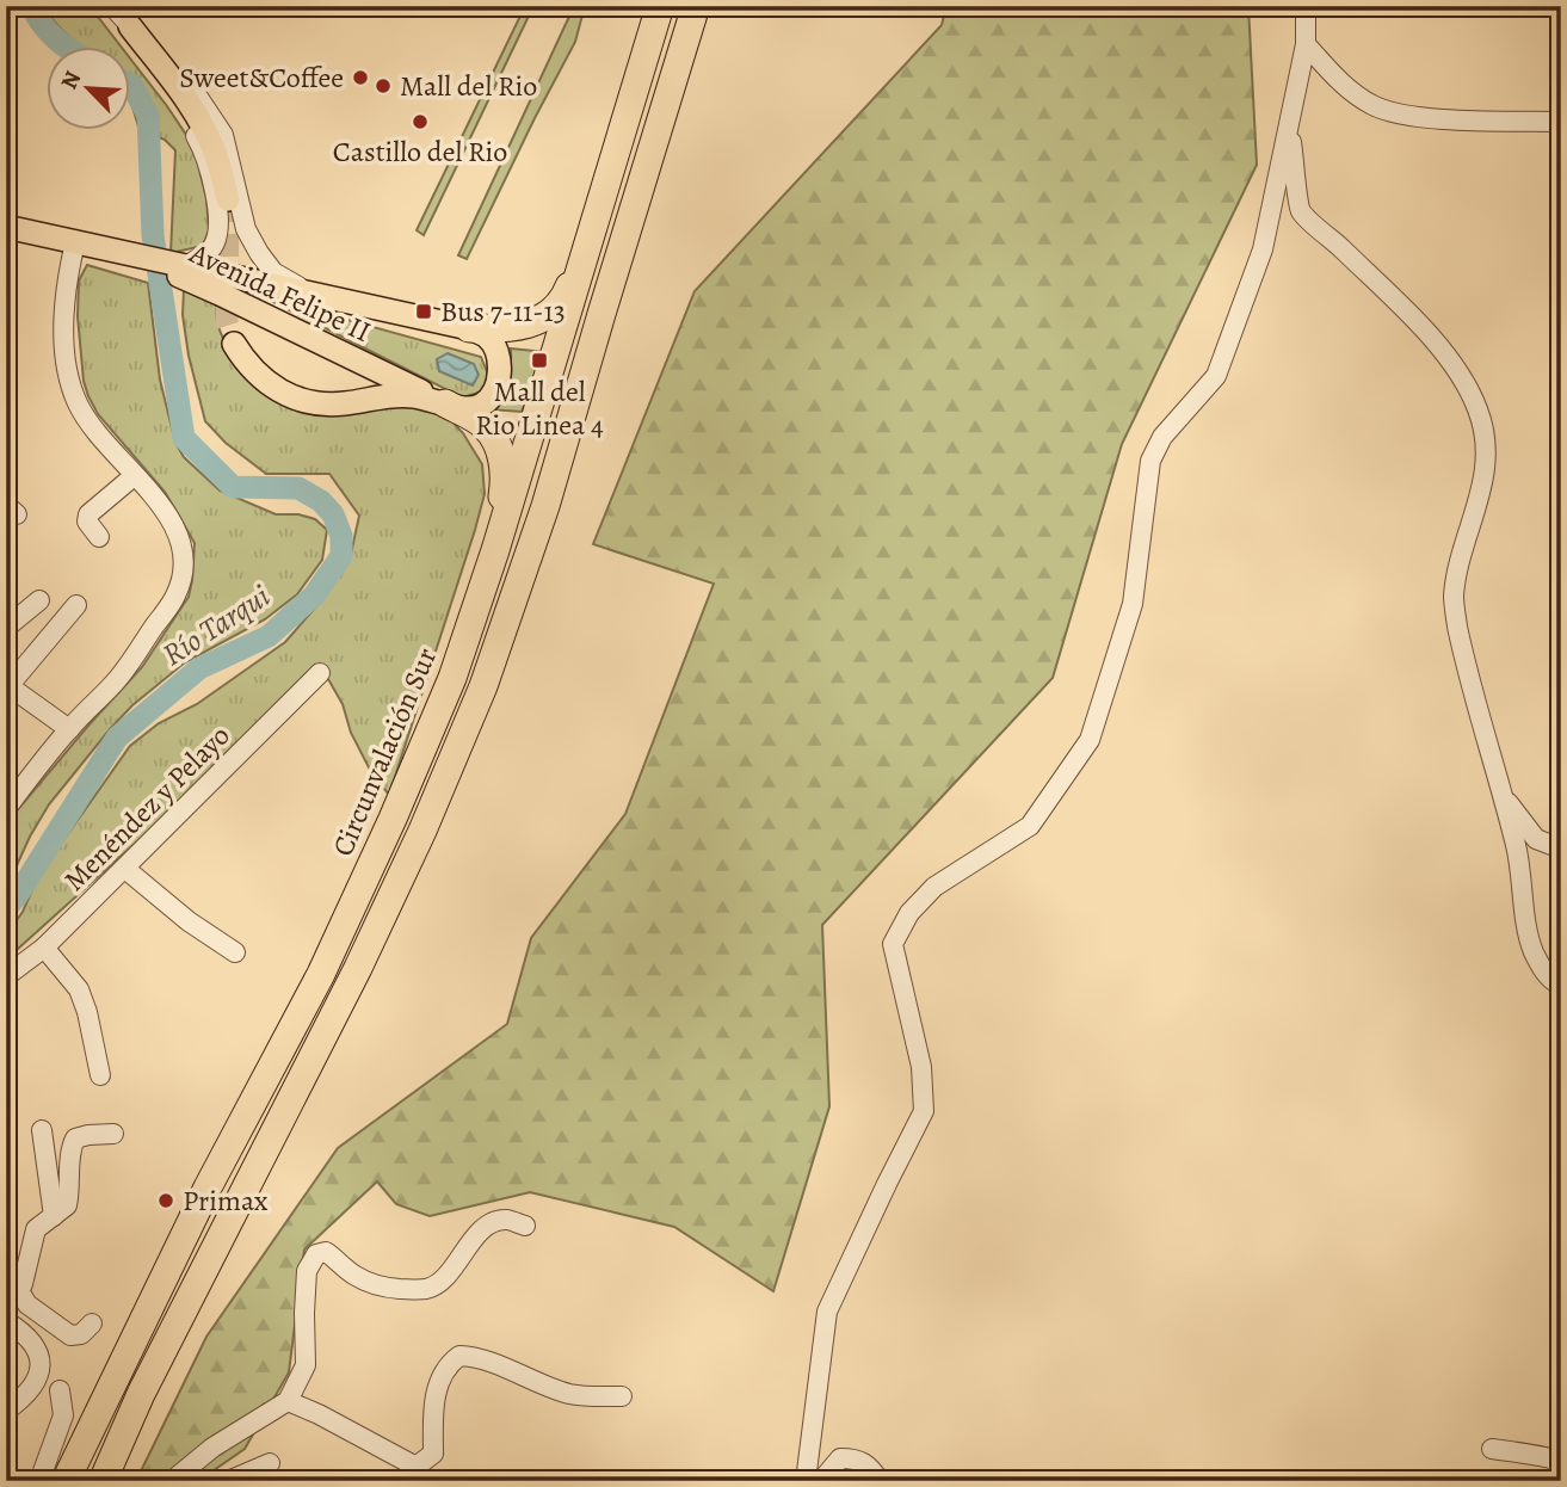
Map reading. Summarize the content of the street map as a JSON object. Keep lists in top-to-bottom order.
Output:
{
  "streets": {
    "highway": ["Circunvalación Sur"],
    "main road": ["Avenida Felipe II"],
    "street": ["Menéndez y Pelayo"]
  },
  "water": ["Río Tarqui"],
  "places": {
    "other": [
      "Sweet&Coffee",
      "Mall del Rio",
      "Castillo del Rio",
      "Primax"
    ],
    "transit": ["Bus 7-11-13", "Mall del Rio Linea 4"]
  },
  "north": "top left"
}
